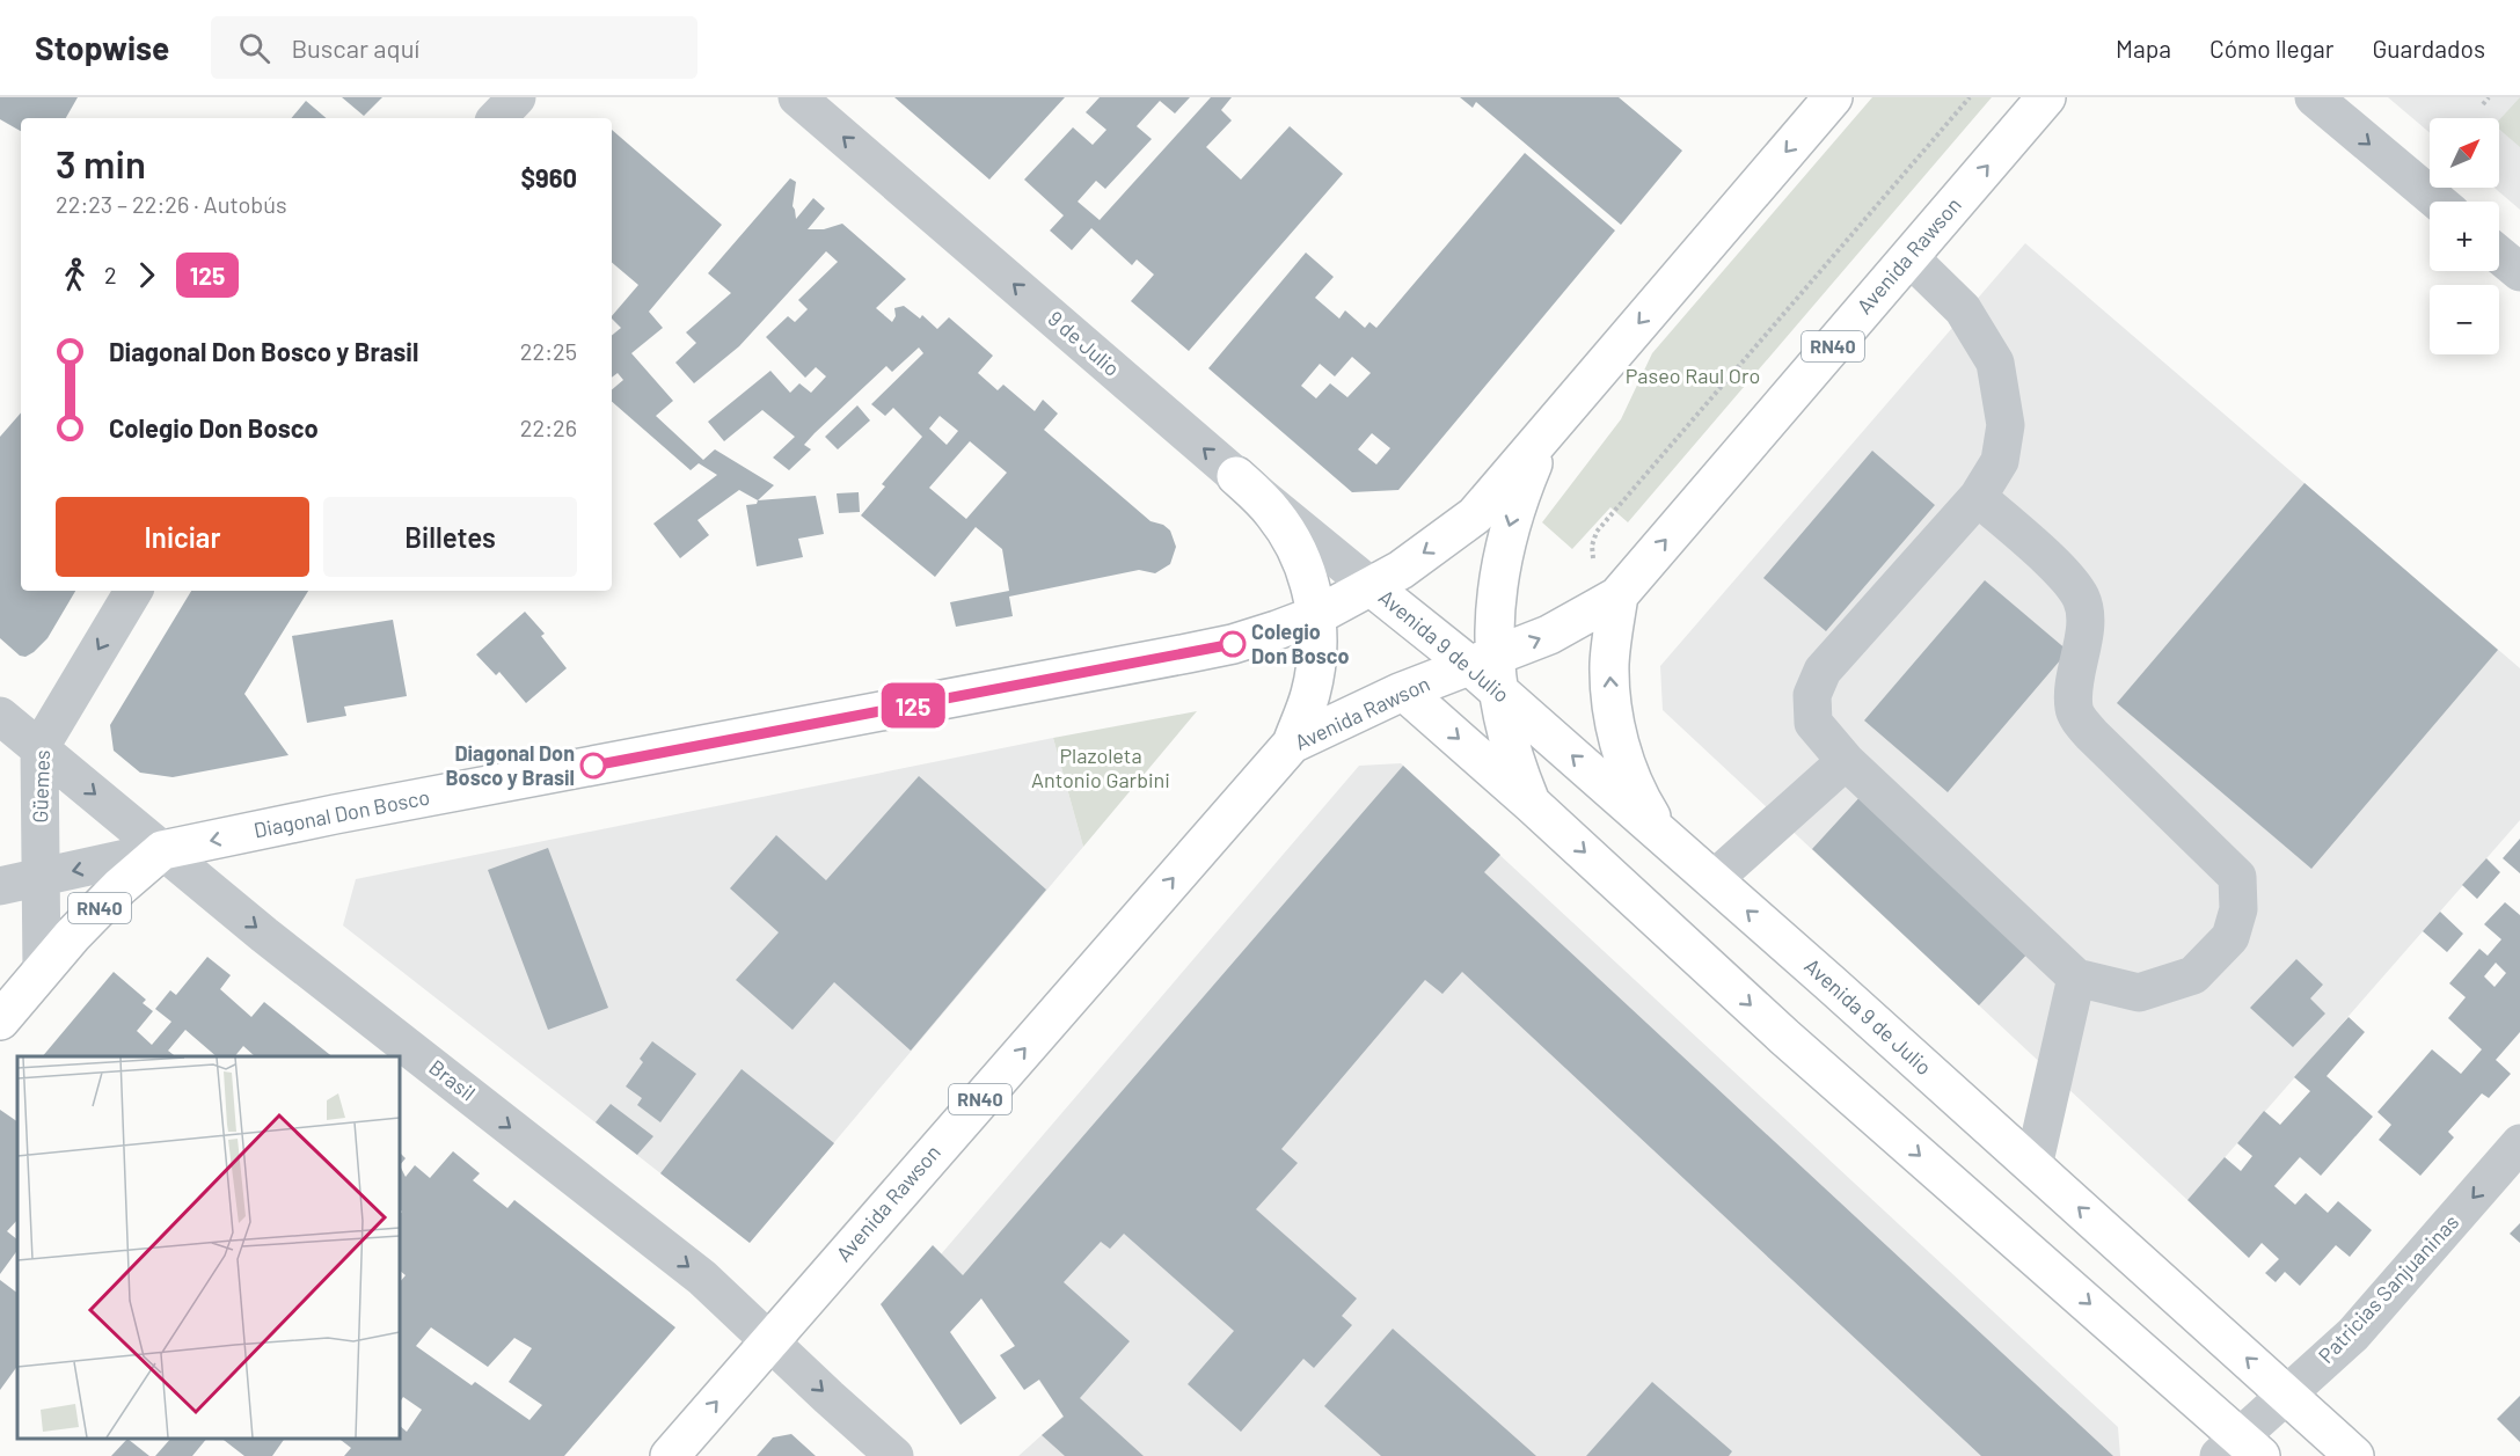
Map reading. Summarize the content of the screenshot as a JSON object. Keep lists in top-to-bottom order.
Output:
{
  "streets": {
    "main road": [
      "Avenida Rawson",
      "RN40",
      "Avenida 9 de Julio",
      "Diagonal Don Bosco"
    ],
    "street": [
      "9 de Julio",
      "Güemes",
      "Brasil",
      "Patricias Sanjuaninas"
    ]
  },
  "crossings": [
    ["Avenida Rawson", "Avenida 9 de Julio"],
    ["Avenida Rawson", "Brasil"],
    ["9 de Julio", "RN40"],
    ["9 de Julio", "Avenida 9 de Julio"],
    ["9 de Julio", "Diagonal Don Bosco"],
    ["RN40", "Avenida 9 de Julio"],
    ["RN40", "Güemes"],
    ["RN40", "Diagonal Don Bosco"],
    ["RN40", "Brasil"],
    ["Avenida 9 de Julio", "Diagonal Don Bosco"],
    ["Avenida 9 de Julio", "Patricias Sanjuaninas"],
    ["Güemes", "Diagonal Don Bosco"],
    ["Güemes", "Brasil"],
    ["Diagonal Don Bosco", "Brasil"]
  ],
  "one_way": [
    "9 de Julio",
    "Güemes",
    "Diagonal Don Bosco",
    "Brasil",
    "Patricias Sanjuaninas"
  ],
  "parks": ["Paseo Raul Oro", "Plazoleta Antonio Garbini"],
  "places": ["Colegio Don Bosco", "Diagonal Don Bosco y Brasil"],
  "lines": ["bus line 125"],
  "north": "top right",
  "page": {
    "header": "Stopwise",
    "search": "Buscar aquí",
    "nav": ["Mapa", "Cómo llegar", "Guardados"],
    "on_map": "125",
    "map_buttons": ["+", "−"],
    "heading": ["3 min", "22:23 – 22:26 · Autobús", "$960"],
    "legs": ["2", "125"],
    "list": [
      {
        "name": "Diagonal Don Bosco y Brasil",
        "value": "22:25"
      },
      {
        "name": "Colegio Don Bosco",
        "value": "22:26"
      }
    ],
    "buttons": ["Iniciar", "Billetes"]
  }
}
